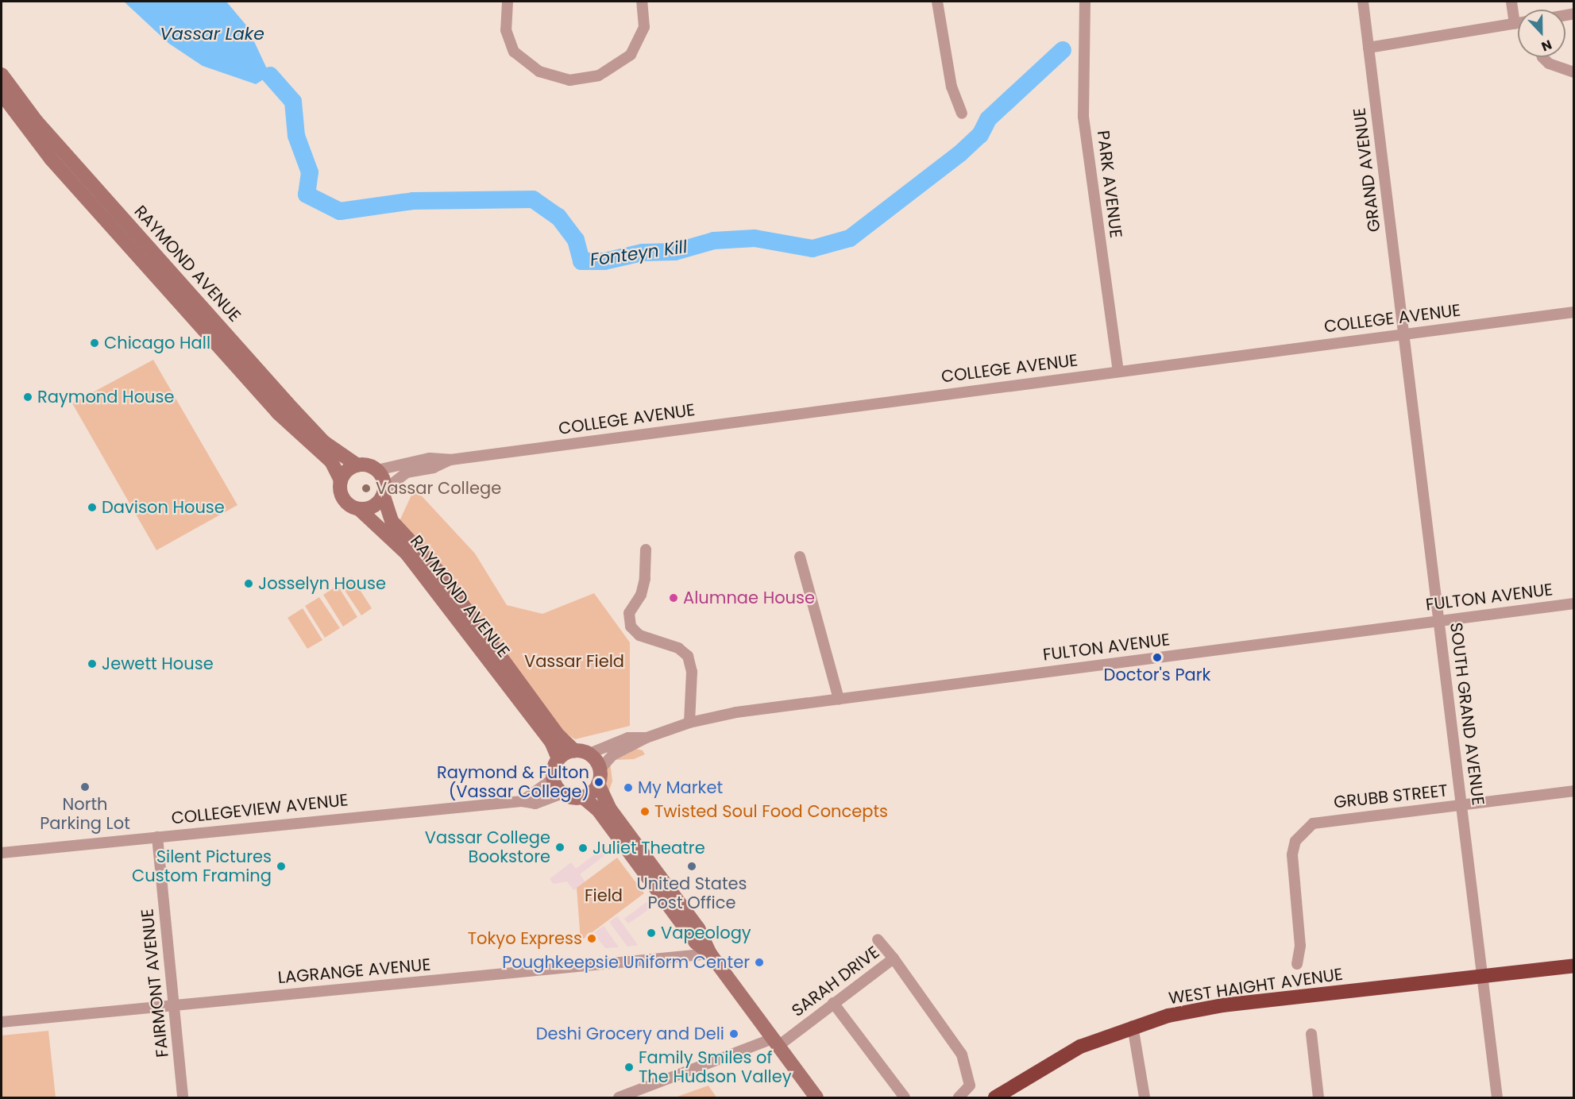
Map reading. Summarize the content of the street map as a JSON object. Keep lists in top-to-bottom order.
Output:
{
  "streets": {
    "highway": ["WEST HAIGHT AVENUE"],
    "main road": ["RAYMOND AVENUE"],
    "street": [
      "GRAND AVENUE",
      "PARK AVENUE",
      "COLLEGE AVENUE",
      "FULTON AVENUE",
      "SOUTH GRAND AVENUE",
      "GRUBB STREET",
      "COLLEGEVIEW AVENUE",
      "LAGRANGE AVENUE",
      "SARAH DRIVE",
      "FAIRMONT AVENUE"
    ]
  },
  "crossings": [
    ["GRAND AVENUE", "COLLEGE AVENUE"],
    ["GRAND AVENUE", "SOUTH GRAND AVENUE"],
    ["PARK AVENUE", "COLLEGE AVENUE"],
    ["RAYMOND AVENUE", "COLLEGE AVENUE"],
    ["RAYMOND AVENUE", "FULTON AVENUE"],
    ["RAYMOND AVENUE", "COLLEGEVIEW AVENUE"],
    ["COLLEGE AVENUE", "SOUTH GRAND AVENUE"],
    ["FULTON AVENUE", "SOUTH GRAND AVENUE"],
    ["FULTON AVENUE", "COLLEGEVIEW AVENUE"],
    ["SOUTH GRAND AVENUE", "GRUBB STREET"],
    ["SOUTH GRAND AVENUE", "WEST HAIGHT AVENUE"],
    ["COLLEGEVIEW AVENUE", "FAIRMONT AVENUE"],
    ["LAGRANGE AVENUE", "FAIRMONT AVENUE"]
  ],
  "water": ["Vassar Lake", "Fonteyn Kill"],
  "parks": ["Vassar Field", "Field"],
  "places": [
    "Chicago Hall",
    "Raymond House",
    "Vassar College",
    "Davison House",
    "Josselyn House",
    "Alumnae House",
    "Doctor's Park",
    "Jewett House",
    "Raymond & Fulton (Vassar College)",
    "North Parking Lot",
    "My Market",
    "Twisted Soul Food Concepts",
    "Vassar College Bookstore",
    "Juliet Theatre",
    "Silent Pictures Custom Framing",
    "United States Post Office",
    "Vapeology",
    "Tokyo Express",
    "Poughkeepsie Uniform Center",
    "Deshi Grocery and Deli",
    "Family Smiles of The Hudson Valley"
  ],
  "north": "bottom"
}
